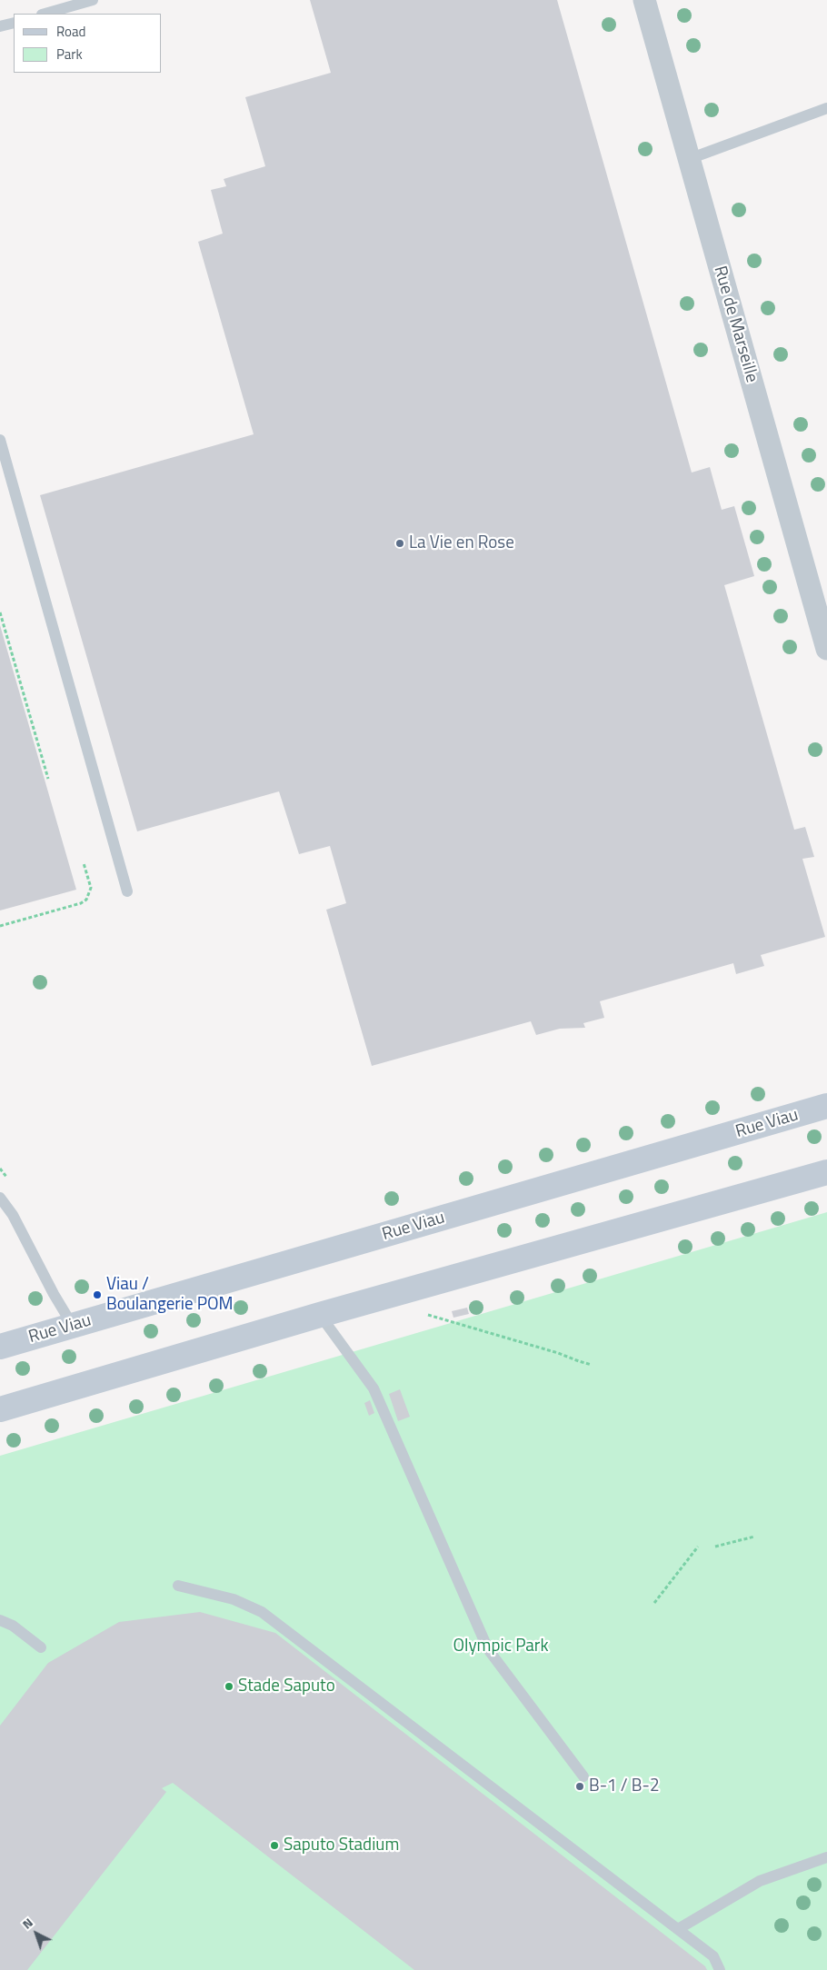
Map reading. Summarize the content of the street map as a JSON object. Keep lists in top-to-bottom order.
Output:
{
  "streets": {
    "main road": ["Rue Viau"],
    "street": ["Rue de Marseille"]
  },
  "parks": ["Olympic Park"],
  "places": [
    "La Vie en Rose",
    "Viau / Boulangerie POM",
    "Stade Saputo",
    "B-1 / B-2",
    "Saputo Stadium"
  ],
  "legend": ["Road", "Park"],
  "north": "top left"
}
